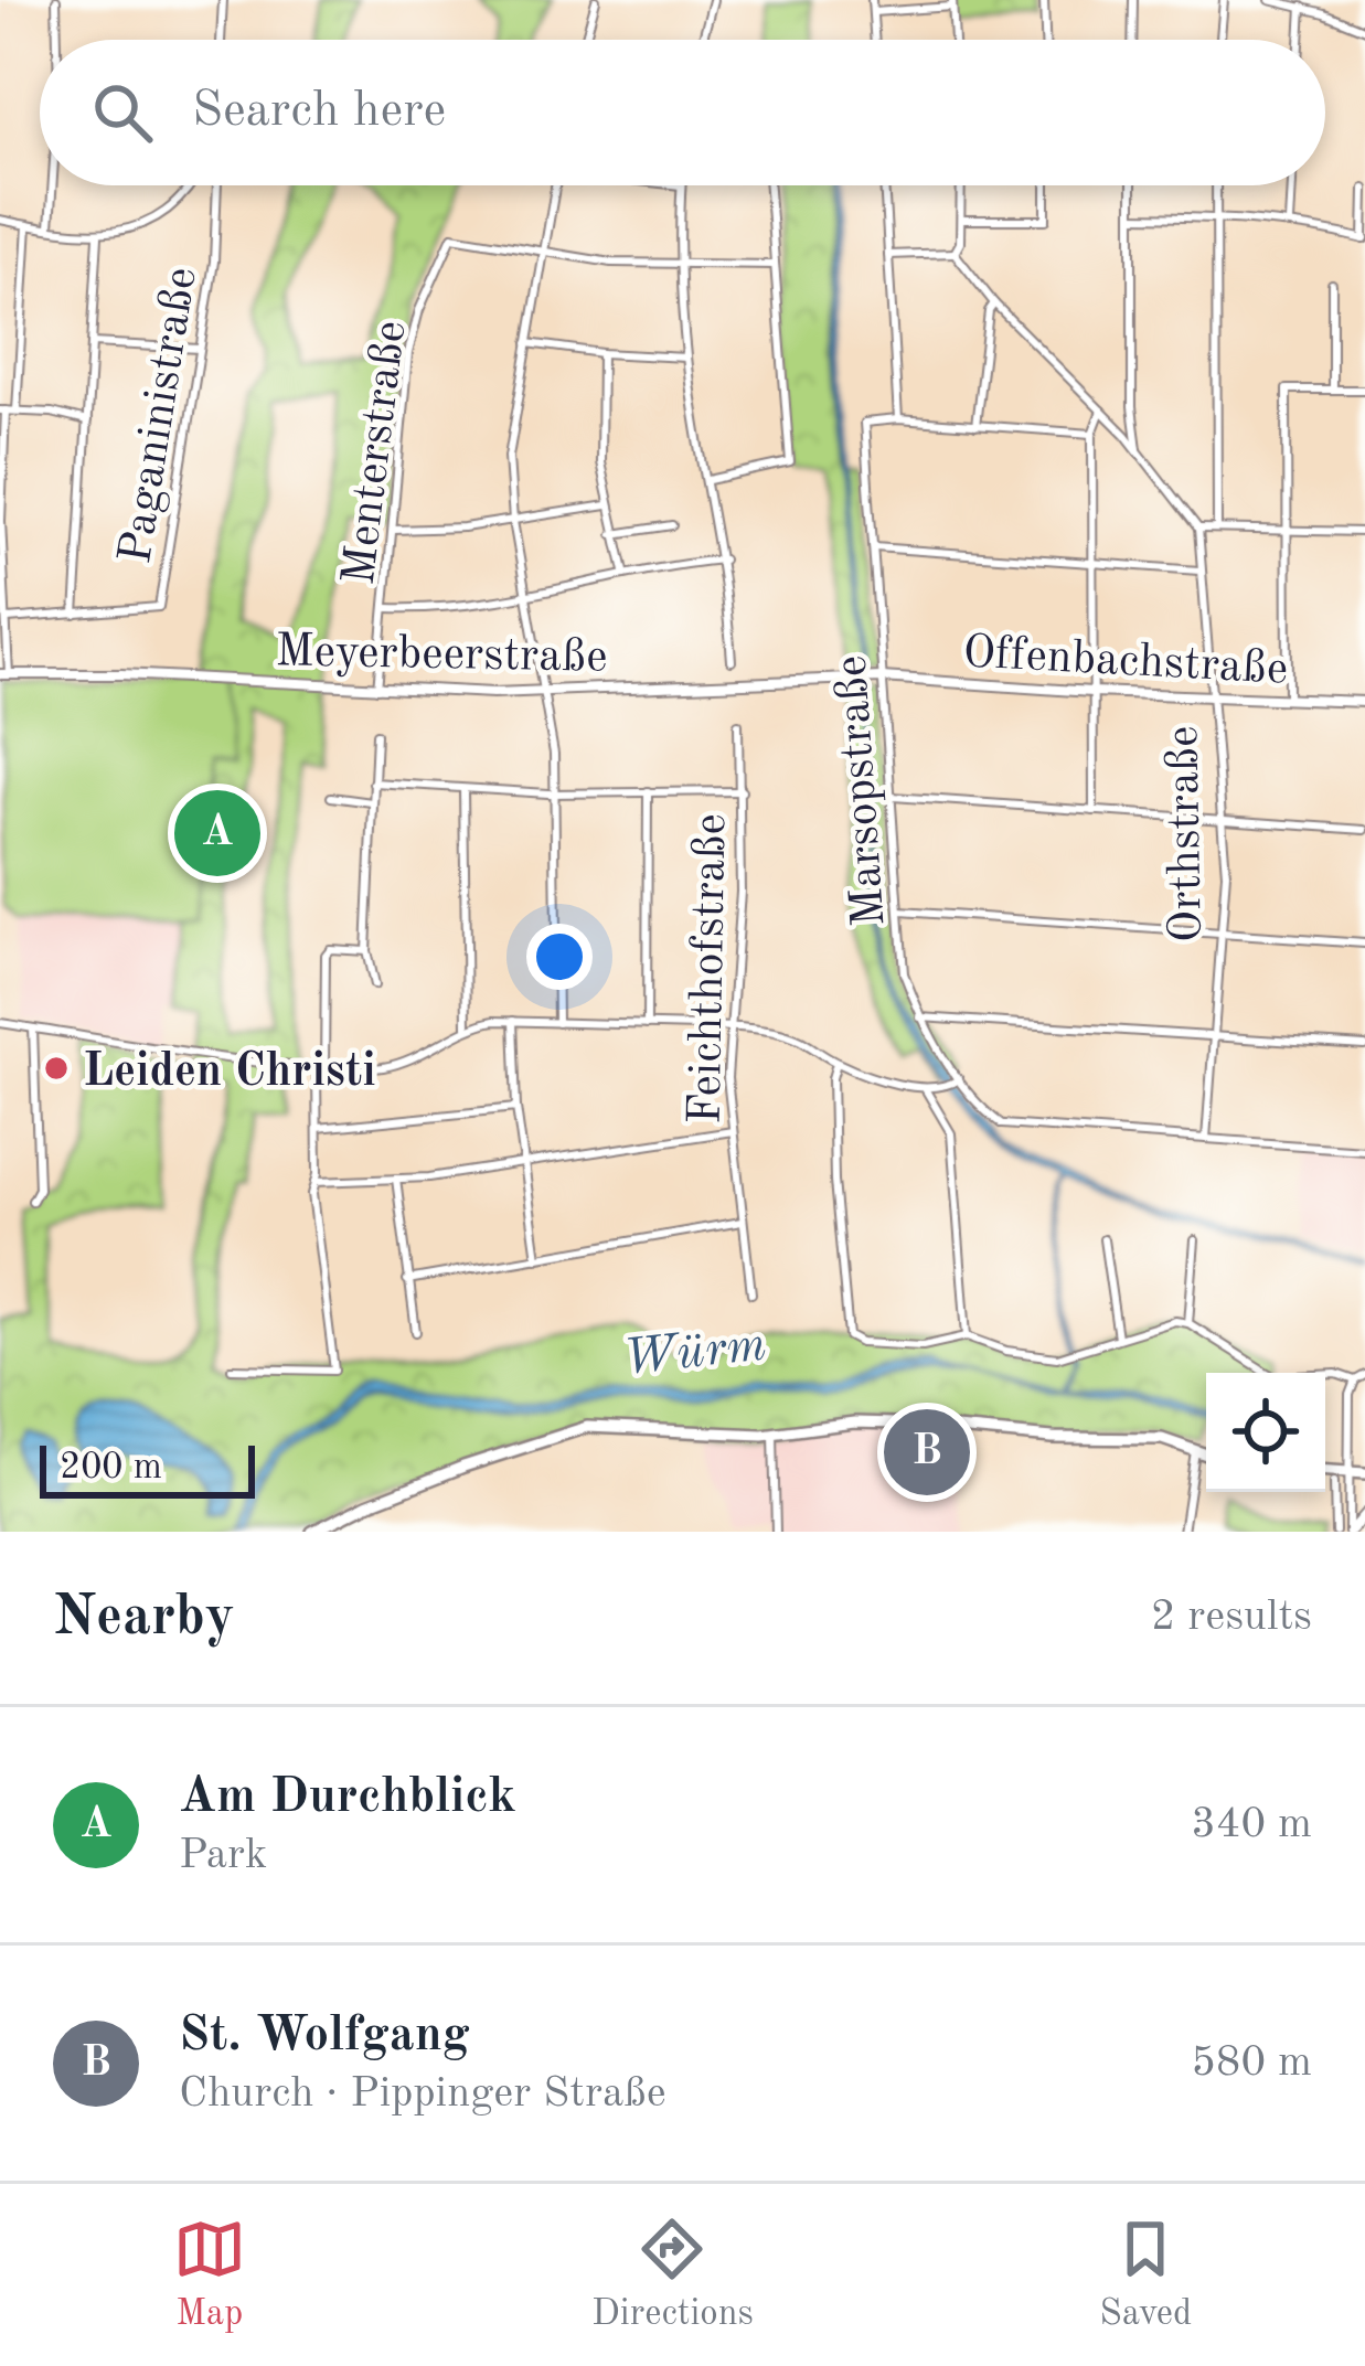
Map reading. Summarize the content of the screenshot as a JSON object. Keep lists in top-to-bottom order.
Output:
{
  "streets": {
    "street": [
      "Paganinistraße",
      "Menterstraße",
      "Meyerbeerstraße",
      "Offenbachstraße",
      "Marsopstraße",
      "Orthstraße",
      "Feichthofstraße"
    ]
  },
  "crossings": [
    ["Menterstraße", "Meyerbeerstraße"],
    ["Meyerbeerstraße", "Offenbachstraße"],
    ["Meyerbeerstraße", "Marsopstraße"],
    ["Offenbachstraße", "Marsopstraße"],
    ["Offenbachstraße", "Orthstraße"],
    ["Marsopstraße", "Orthstraße"]
  ],
  "water": ["Würm"],
  "places": ["Leiden Christi"],
  "scale_bar": "200 m",
  "page": {
    "search": "Search here",
    "pins": ["A", "B"],
    "scale": "200 m",
    "heading": ["Nearby", "2 results"],
    "list": [
      {
        "mark": "A",
        "name": "Am Durchblick",
        "note": "Park",
        "value": "340 m"
      },
      {
        "mark": "B",
        "name": "St. Wolfgang",
        "note": "Church · Pippinger Straße",
        "value": "580 m"
      }
    ],
    "nav": ["Map", "Directions", "Saved"]
  }
}
